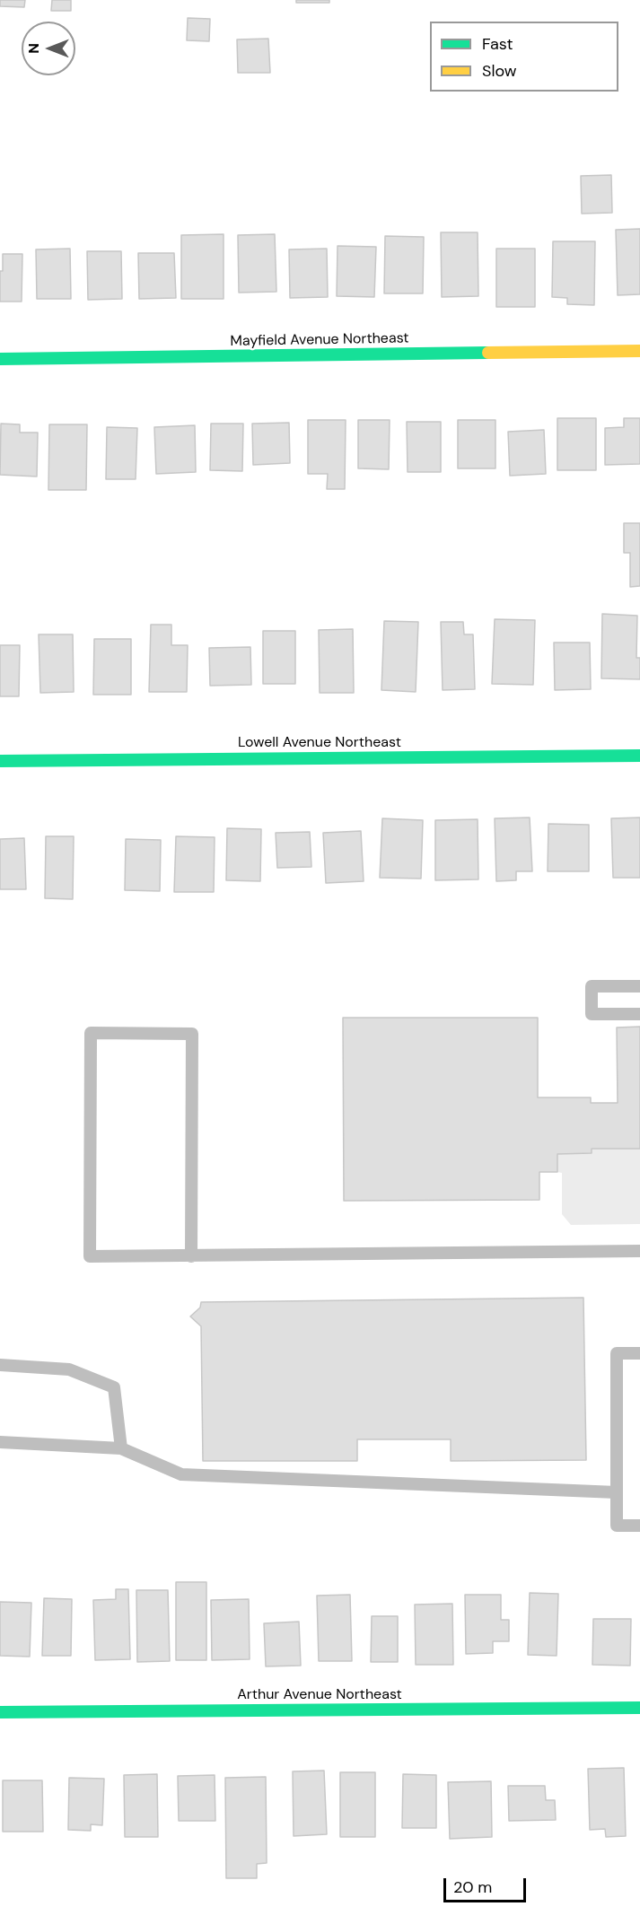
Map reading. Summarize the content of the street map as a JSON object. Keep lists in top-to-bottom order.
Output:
{
  "streets": {
    "street": ["Mayfield Avenue Northeast", "Lowell Avenue Northeast", "Arthur Avenue Northeast"]
  },
  "legend": ["Fast", "Slow"],
  "scale_bar": "20 m",
  "north": "left"
}
